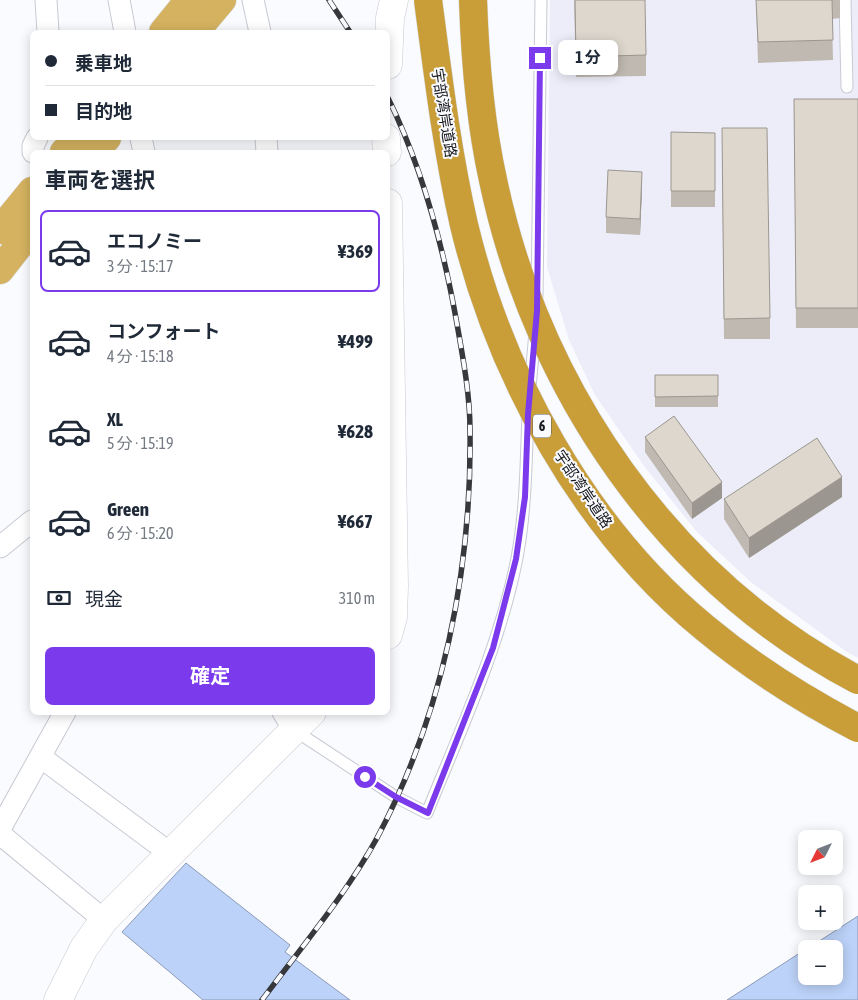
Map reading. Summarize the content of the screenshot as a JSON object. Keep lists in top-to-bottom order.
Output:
{
  "streets": {
    "highway": ["宇部湾岸道路", "6"]
  },
  "north": "bottom left",
  "page": {
    "banner": ["乗車地", "目的地"],
    "bubble": "1 分",
    "heading": "車両を選択",
    "list": [
      {
        "name": "エコノミー",
        "note": "3 分 · 15:17",
        "value": "¥369"
      },
      {
        "name": "コンフォート",
        "note": "4 分 · 15:18",
        "value": "¥499"
      },
      {
        "name": "XL",
        "note": "5 分 · 15:19",
        "value": "¥628"
      },
      {
        "name": "Green",
        "note": "6 分 · 15:20",
        "value": "¥667"
      }
    ],
    "pay": ["現金", "310 m"],
    "buttons": "確定",
    "map_buttons": ["+", "−"]
  }
}
